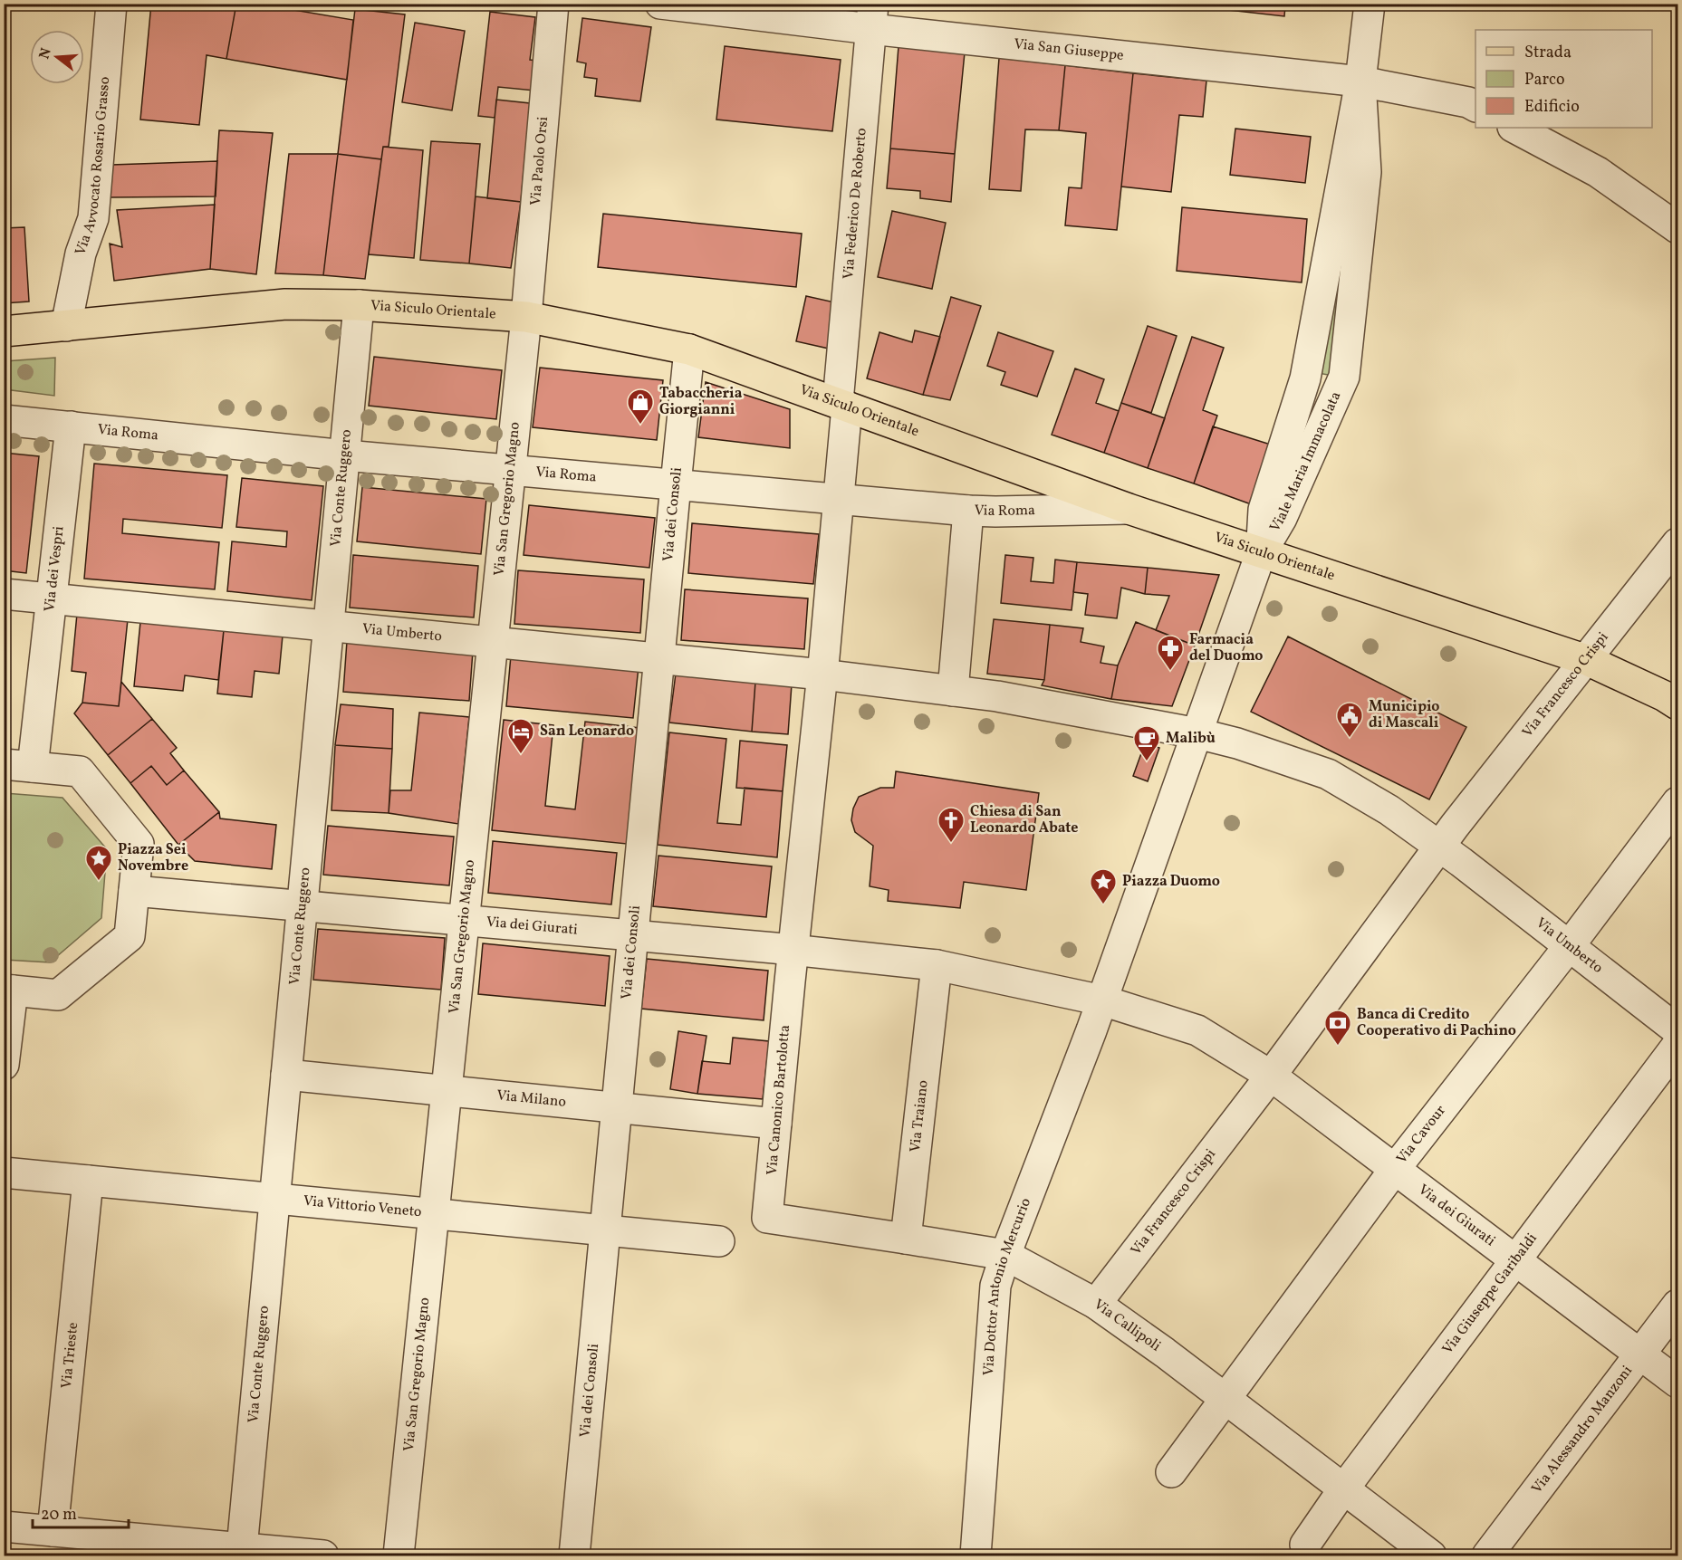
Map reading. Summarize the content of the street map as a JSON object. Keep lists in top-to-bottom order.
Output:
{
  "streets": {
    "main road": ["Via Siculo Orientale"],
    "street": [
      "Via San Giuseppe",
      "Via Paolo Orsi",
      "Via Avvocato Rosario Grasso",
      "Via Federico De Roberto",
      "Via Roma",
      "Viale Maria Immacolata",
      "Via Conte Ruggero",
      "Via San Gregorio Magno",
      "Via dei Consoli",
      "Via dei Vespri",
      "Via Umberto",
      "Via Francesco Crispi",
      "Via dei Giurati",
      "Via Milano",
      "Via Canonico Bartolotta",
      "Via Traiano",
      "Via Cavour",
      "Via Vittorio Veneto",
      "Via Dottor Antonio Mercurio",
      "Via Giuseppe Garibaldi",
      "Via Callipoli",
      "Via Trieste",
      "Via Alessandro Manzoni"
    ]
  },
  "crossings": [
    ["Via San Giuseppe", "Via Federico De Roberto"],
    ["Via San Giuseppe", "Viale Maria Immacolata"],
    ["Via Paolo Orsi", "Via Siculo Orientale"],
    ["Via Paolo Orsi", "Via San Gregorio Magno"],
    ["Via Avvocato Rosario Grasso", "Via Siculo Orientale"],
    ["Via Federico De Roberto", "Via Siculo Orientale"],
    ["Via Federico De Roberto", "Via Roma"],
    ["Via Siculo Orientale", "Via Roma"],
    ["Via Siculo Orientale", "Viale Maria Immacolata"],
    ["Via Siculo Orientale", "Via Conte Ruggero"],
    ["Via Siculo Orientale", "Via San Gregorio Magno"],
    ["Via Siculo Orientale", "Via dei Consoli"],
    ["Via Siculo Orientale", "Via Francesco Crispi"],
    ["Via Roma", "Via Conte Ruggero"],
    ["Via Roma", "Via San Gregorio Magno"],
    ["Via Roma", "Via dei Consoli"],
    ["Via Roma", "Via dei Vespri"],
    ["Via Conte Ruggero", "Via Umberto"],
    ["Via Conte Ruggero", "Via dei Giurati"],
    ["Via Conte Ruggero", "Via Milano"],
    ["Via Conte Ruggero", "Via Vittorio Veneto"],
    ["Via San Gregorio Magno", "Via Umberto"],
    ["Via San Gregorio Magno", "Via dei Giurati"],
    ["Via San Gregorio Magno", "Via Milano"],
    ["Via San Gregorio Magno", "Via Vittorio Veneto"],
    ["Via dei Consoli", "Via Umberto"],
    ["Via dei Consoli", "Via dei Giurati"],
    ["Via dei Consoli", "Via Milano"],
    ["Via dei Consoli", "Via Vittorio Veneto"],
    ["Via dei Vespri", "Via Umberto"],
    ["Via Umberto", "Via Francesco Crispi"],
    ["Via Umberto", "Via Canonico Bartolotta"],
    ["Via Umberto", "Via Cavour"],
    ["Via Umberto", "Via Dottor Antonio Mercurio"],
    ["Via Francesco Crispi", "Via dei Giurati"],
    ["Via Francesco Crispi", "Via Callipoli"],
    ["Via dei Giurati", "Via Canonico Bartolotta"],
    ["Via dei Giurati", "Via Traiano"],
    ["Via dei Giurati", "Via Cavour"],
    ["Via dei Giurati", "Via Dottor Antonio Mercurio"],
    ["Via dei Giurati", "Via Giuseppe Garibaldi"],
    ["Via dei Giurati", "Via Alessandro Manzoni"],
    ["Via Milano", "Via Canonico Bartolotta"],
    ["Via Canonico Bartolotta", "Via Callipoli"],
    ["Via Traiano", "Via Callipoli"],
    ["Via Cavour", "Via Callipoli"],
    ["Via Vittorio Veneto", "Via Trieste"],
    ["Via Dottor Antonio Mercurio", "Via Callipoli"],
    ["Via Giuseppe Garibaldi", "Via Callipoli"]
  ],
  "places": {
    "shop": ["Tabaccheria Giorgianni"],
    "pharmacy": ["Farmacia del Duomo"],
    "public building": ["Municipio di Mascali"],
    "hotel": ["San Leonardo"],
    "cafe": ["Malibù"],
    "church": ["Chiesa di San Leonardo Abate"],
    "place": ["Piazza Sei Novembre", "Piazza Duomo"],
    "bank": ["Banca di Credito Cooperativo di Pachino"]
  },
  "legend": ["Strada", "Parco", "Edificio"],
  "scale_bar": "20 m",
  "north": "left"
}
